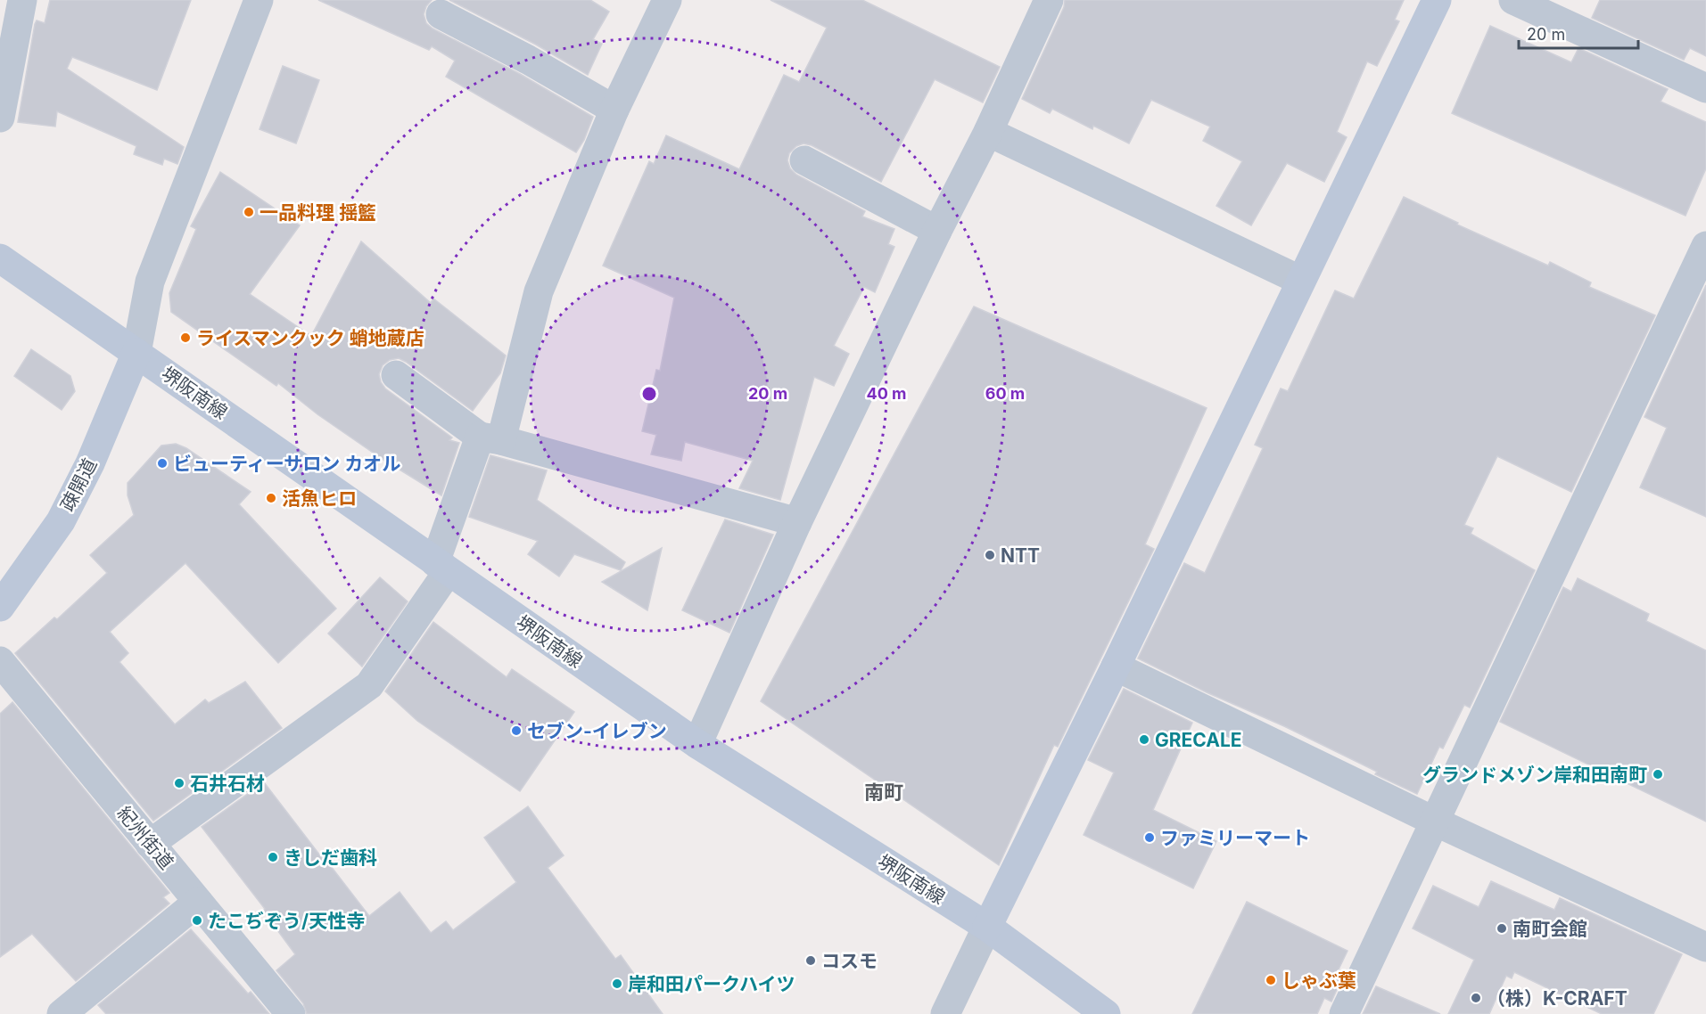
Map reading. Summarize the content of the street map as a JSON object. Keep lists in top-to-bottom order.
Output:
{
  "streets": {
    "main road": ["堺阪南線", "疎開道"],
    "street": ["紀州街道"]
  },
  "crossings": [
    ["堺阪南線", "疎開道"]
  ],
  "districts": ["南町"],
  "places": [
    "一品料理 揺籃",
    "ライスマンクック 蛸地蔵店",
    "ビューティーサロン カオル",
    "活魚ヒロ",
    "NTT",
    "セブン-イレブン",
    "GRECALE",
    "グランドメゾン岸和田南町",
    "石井石材",
    "ファミリーマート",
    "きしだ歯科",
    "たこぢぞう/天性寺",
    "南町会館",
    "コスモ",
    "しゃぶ葉",
    "岸和田パークハイツ",
    "（株）K-CRAFT"
  ],
  "scale_bar": "20 m",
  "rings": ["20 m", "40 m", "60 m"]
}
